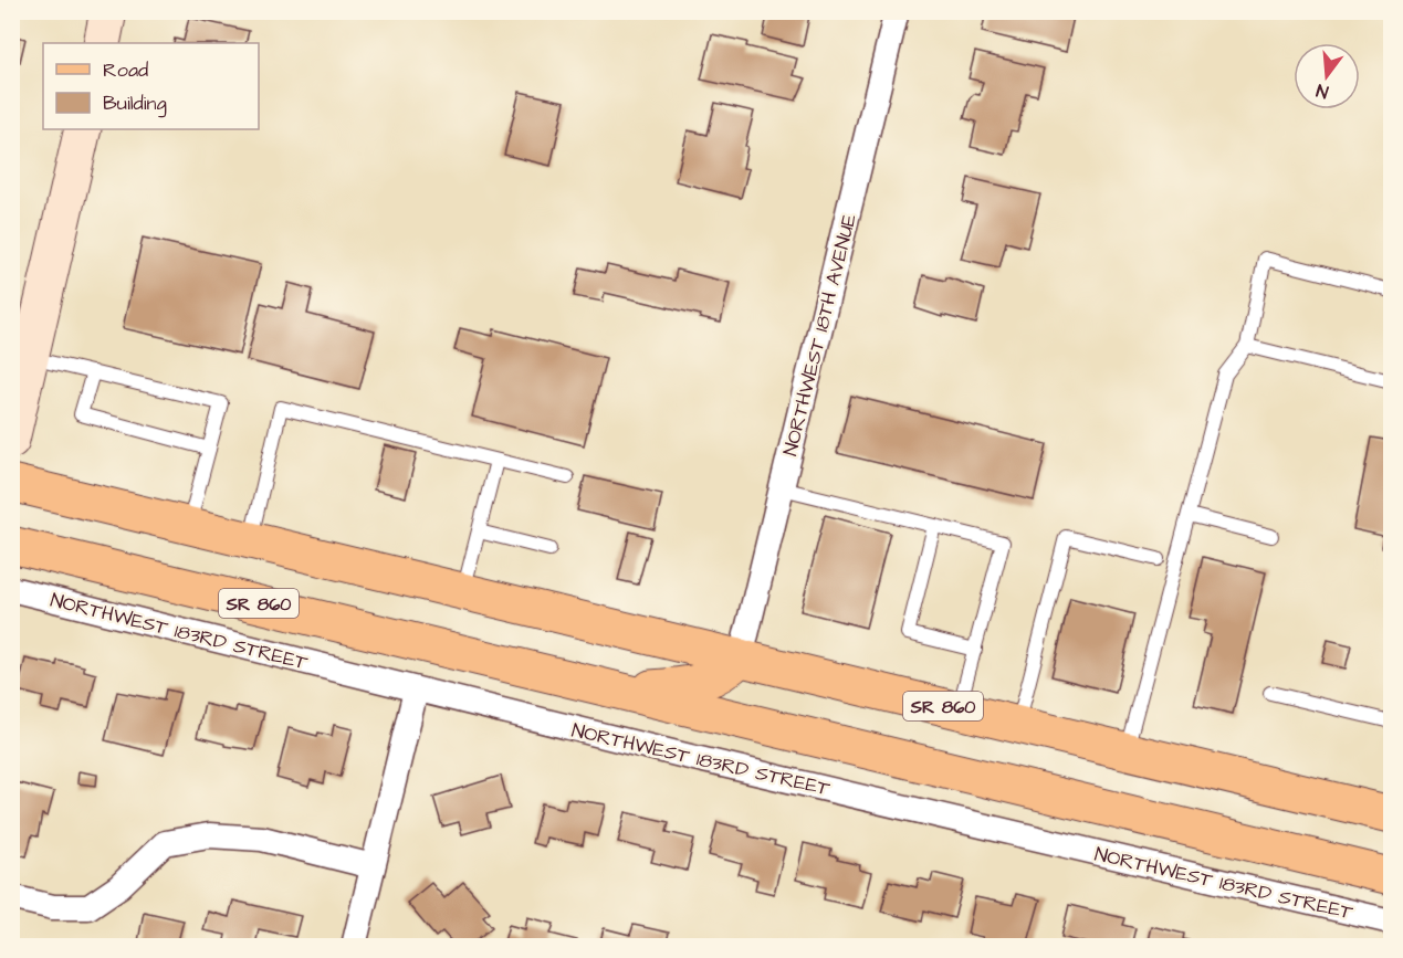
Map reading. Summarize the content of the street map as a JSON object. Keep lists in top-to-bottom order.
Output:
{
  "streets": {
    "main road": ["SR 860"],
    "street": ["NORTHWEST 18TH AVENUE", "NORTHWEST 183RD STREET"]
  },
  "crossings": [
    ["NORTHWEST 18TH AVENUE", "SR 860"]
  ],
  "legend": ["Road", "Building"],
  "north": "bottom"
}
